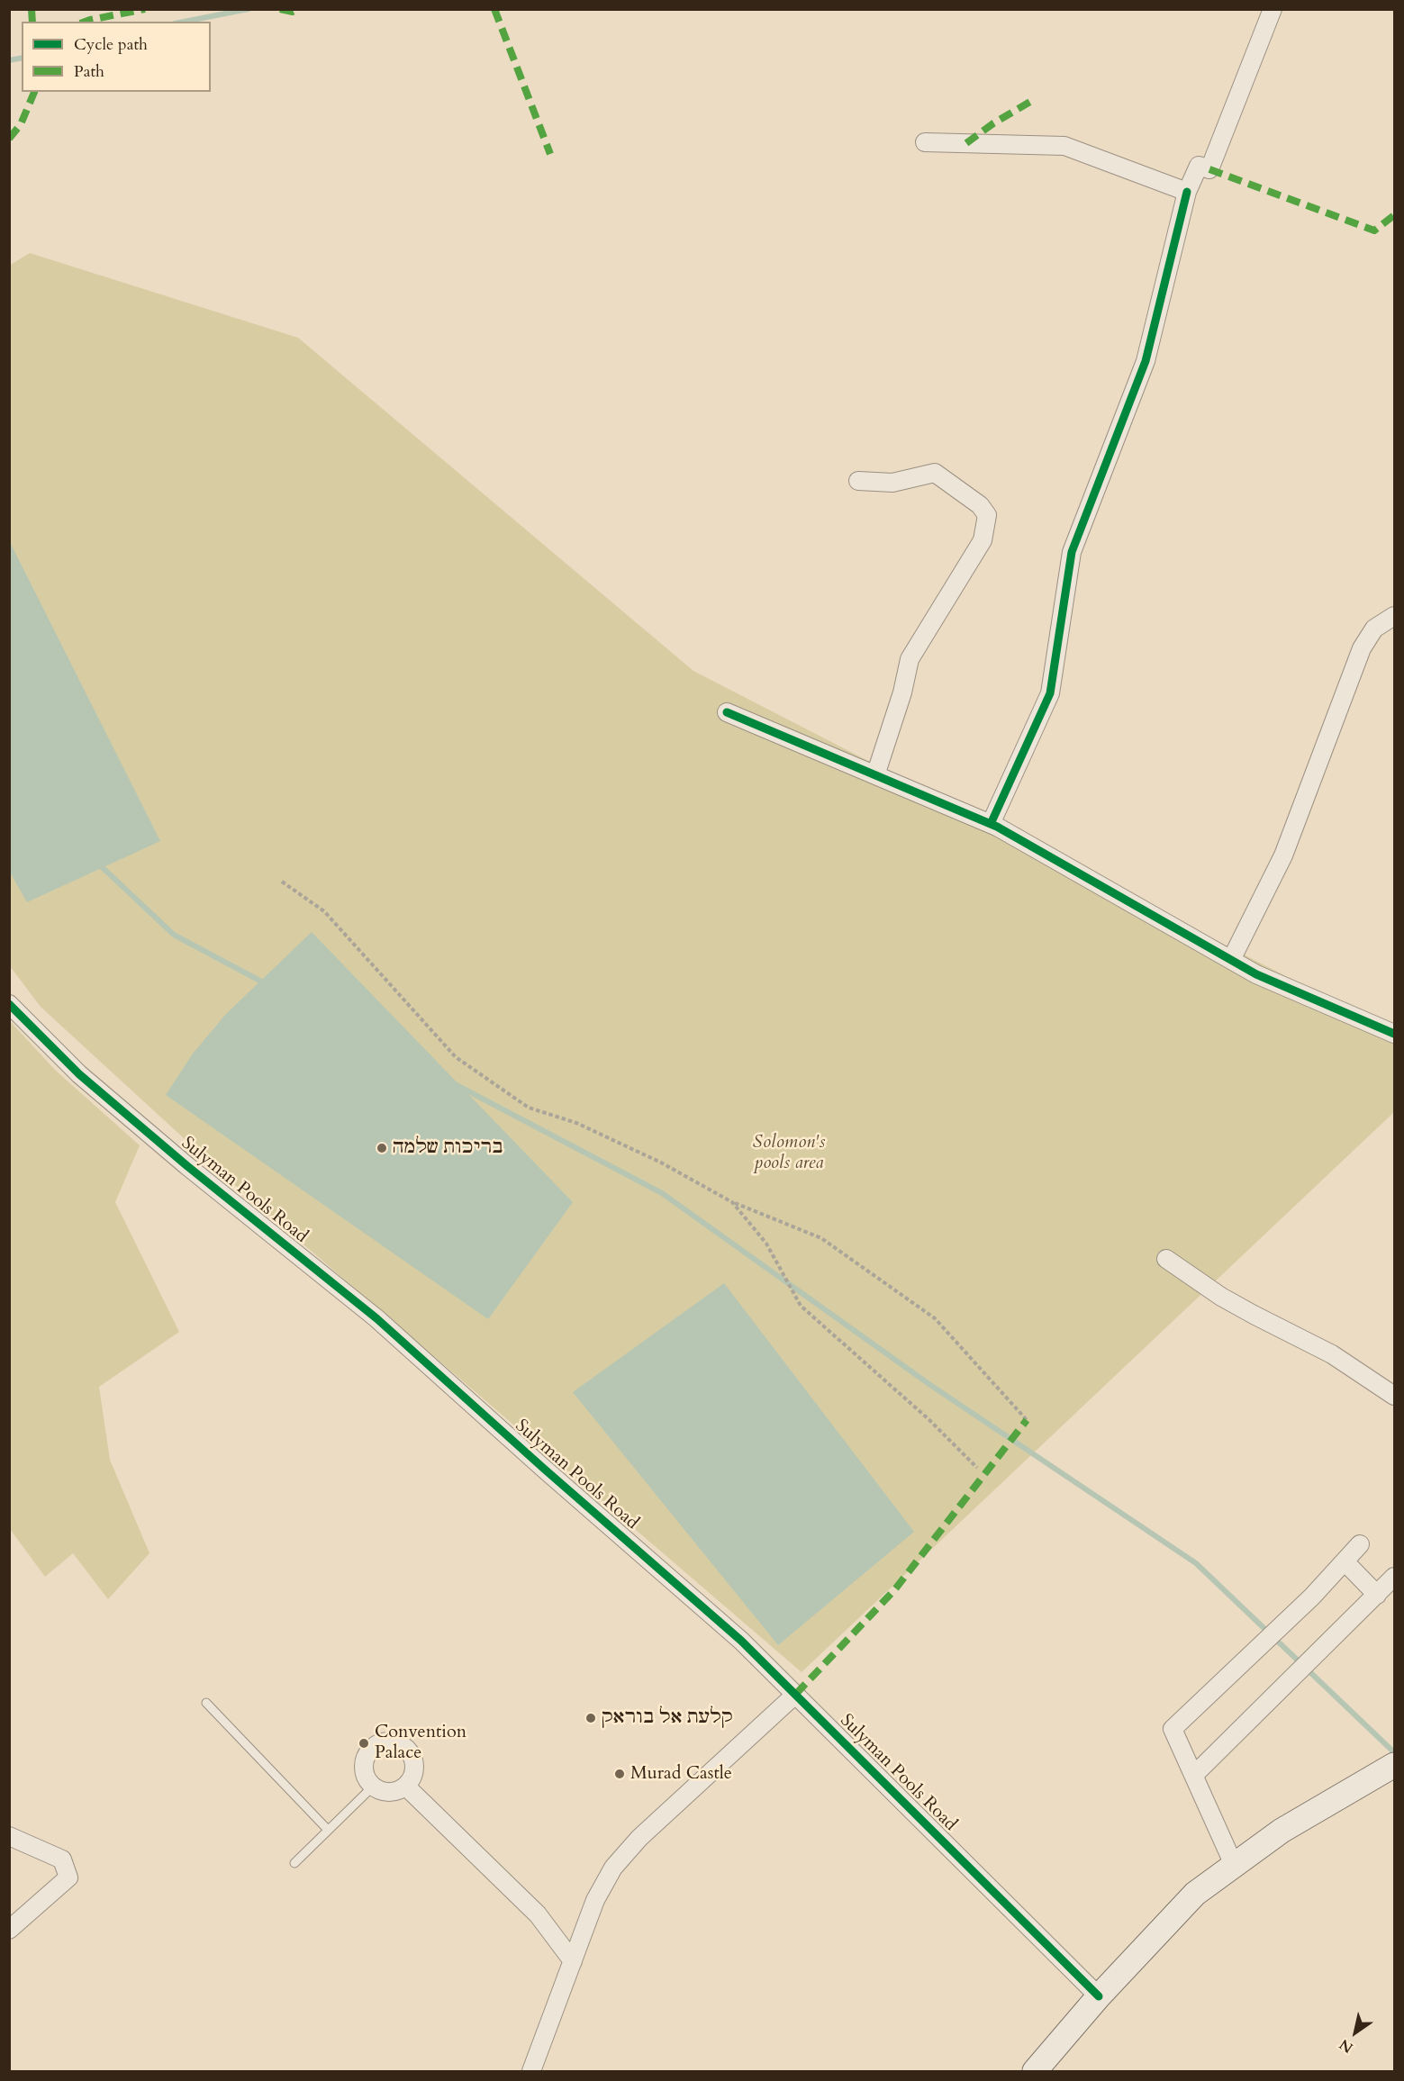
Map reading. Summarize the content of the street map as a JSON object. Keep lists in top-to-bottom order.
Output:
{
  "streets": {
    "street": ["Sulyman Pools Road"]
  },
  "parks": ["Solomon's pools area"],
  "places": [
    "בריכות שלמה",
    "קלעת אל בוראק",
    "Convention Palace",
    "Murad Castle"
  ],
  "legend": ["Cycle path", "Path"],
  "north": "bottom left"
}
